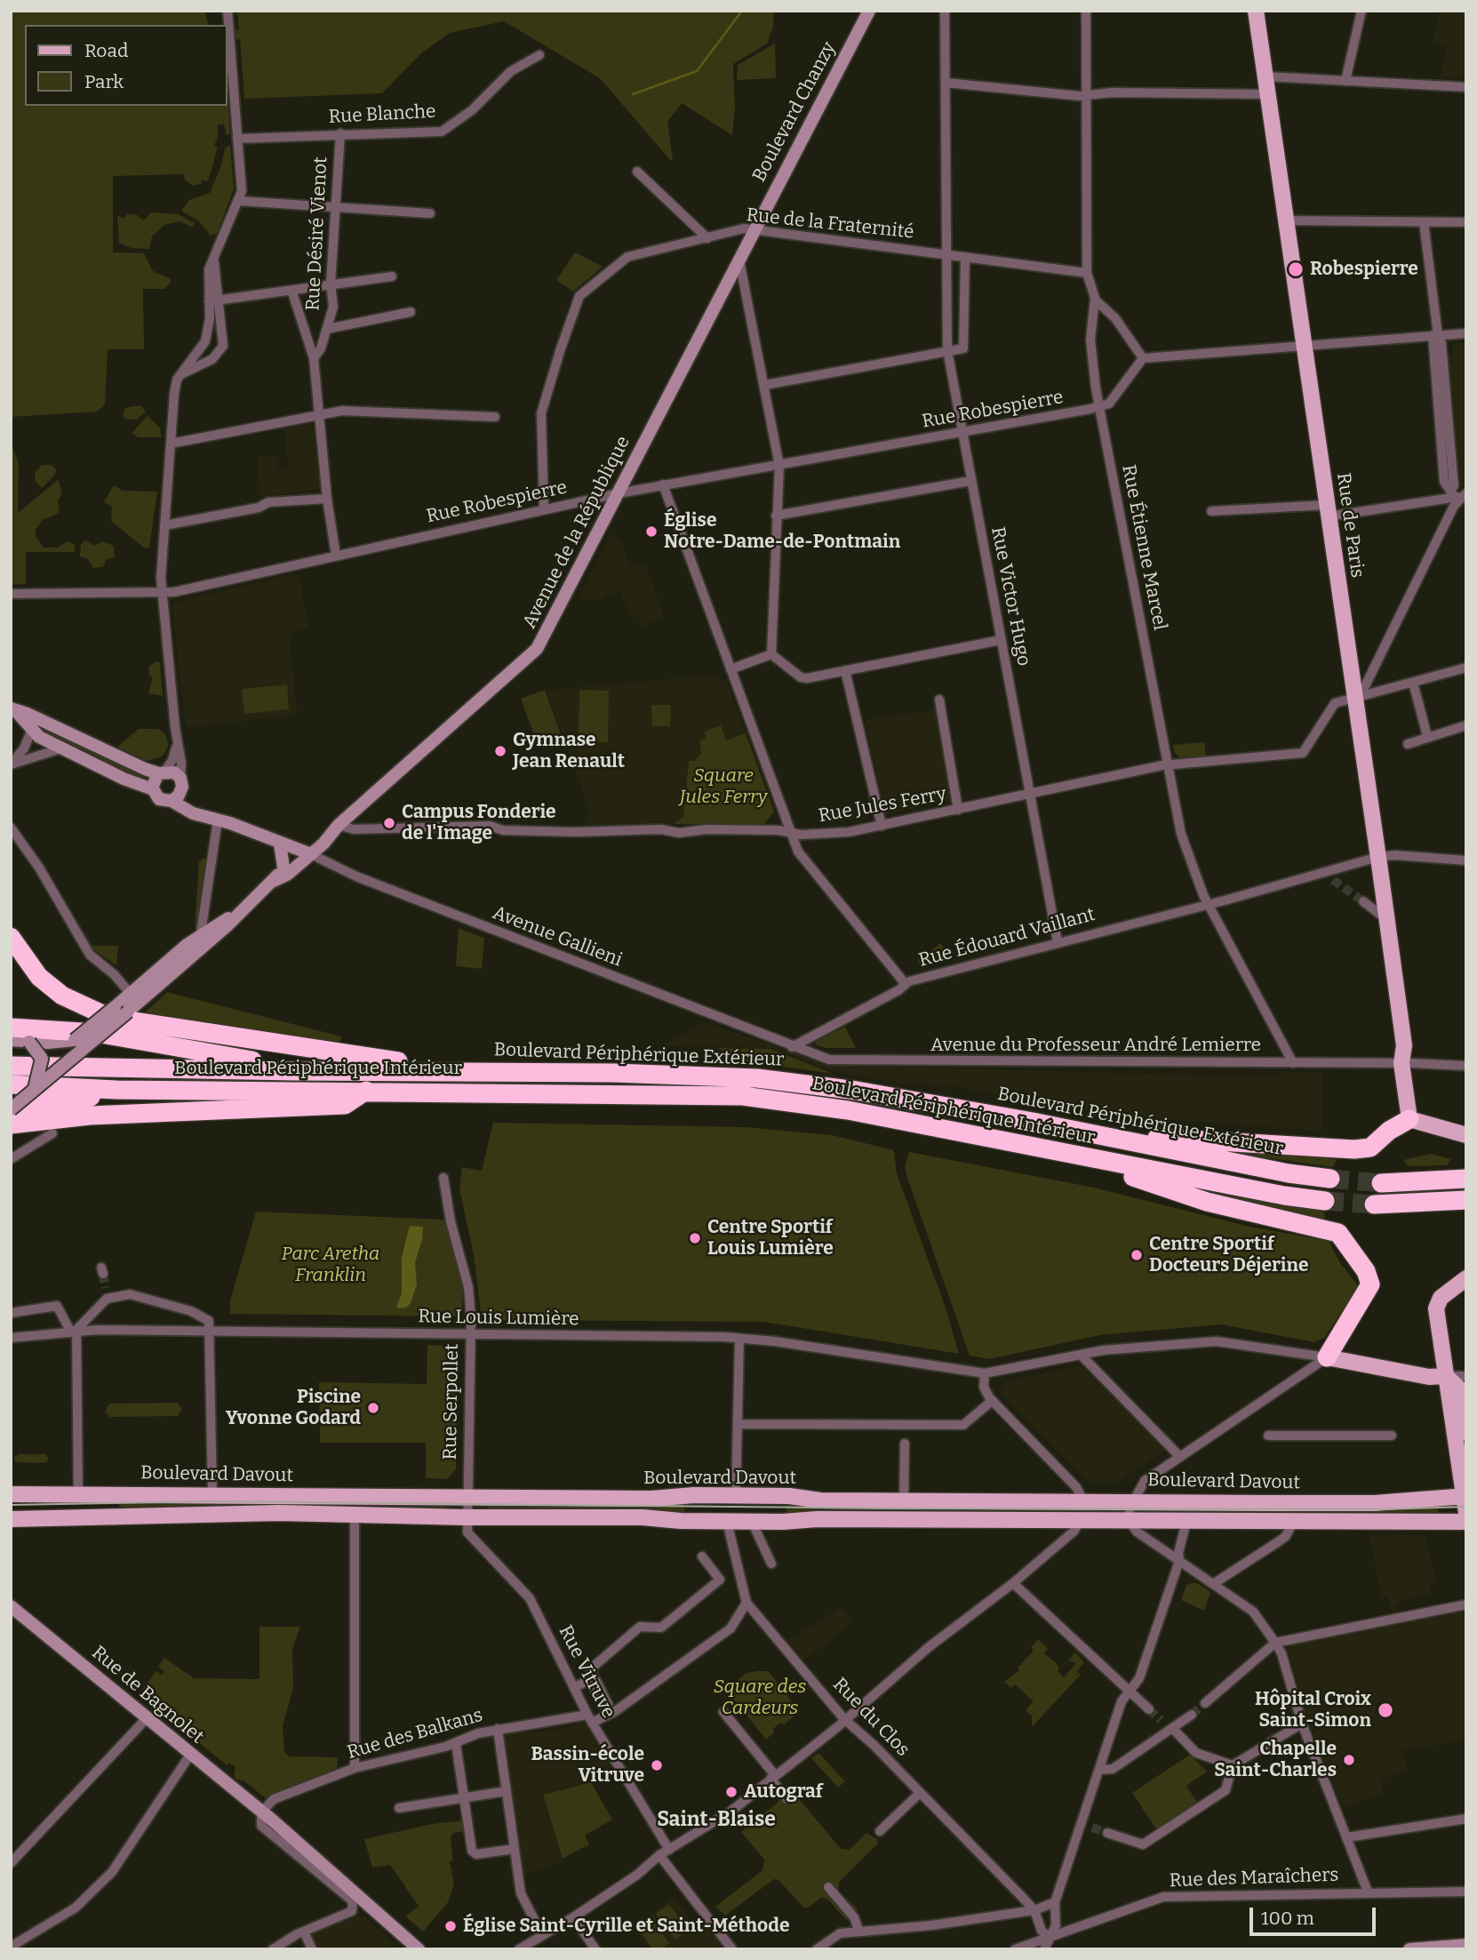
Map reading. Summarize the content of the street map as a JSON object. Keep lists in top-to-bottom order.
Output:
{
  "streets": {
    "highway": ["Boulevard Périphérique Extérieur", "Boulevard Périphérique Intérieur"],
    "main road": [
      "Boulevard Chanzy",
      "Rue de Paris",
      "Avenue de la République",
      "Boulevard Davout",
      "Rue de Bagnolet"
    ],
    "street": [
      "Rue Blanche",
      "Rue de la Fraternité",
      "Rue Désiré Vienot",
      "Rue Robespierre",
      "Rue Étienne Marcel",
      "Rue Victor Hugo",
      "Rue Jules Ferry",
      "Avenue Gallieni",
      "Rue Édouard Vaillant",
      "Avenue du Professeur André Lemierre",
      "Rue Louis Lumière",
      "Rue Serpollet",
      "Rue Vitruve",
      "Rue du Clos",
      "Rue des Balkans",
      "Rue des Maraîchers"
    ]
  },
  "crossings": [
    ["Boulevard Chanzy", "Rue de la Fraternité"],
    ["Boulevard Chanzy", "Avenue de la République"],
    ["Rue Blanche", "Rue Désiré Vienot"],
    ["Rue de la Fraternité", "Rue Robespierre"],
    ["Rue de la Fraternité", "Avenue de la République"],
    ["Rue de la Fraternité", "Rue Étienne Marcel"],
    ["Rue de la Fraternité", "Rue Victor Hugo"],
    ["Rue Désiré Vienot", "Rue Robespierre"],
    ["Rue Robespierre", "Avenue de la République"],
    ["Rue Robespierre", "Rue Étienne Marcel"],
    ["Rue Robespierre", "Rue Victor Hugo"],
    ["Rue de Paris", "Rue Jules Ferry"],
    ["Rue de Paris", "Rue Édouard Vaillant"],
    ["Rue de Paris", "Avenue du Professeur André Lemierre"],
    ["Avenue de la République", "Rue Jules Ferry"],
    ["Avenue de la République", "Avenue Gallieni"],
    ["Rue Étienne Marcel", "Rue Jules Ferry"],
    ["Rue Étienne Marcel", "Rue Édouard Vaillant"],
    ["Rue Étienne Marcel", "Avenue du Professeur André Lemierre"],
    ["Rue Victor Hugo", "Rue Jules Ferry"],
    ["Rue Victor Hugo", "Rue Édouard Vaillant"],
    ["Avenue Gallieni", "Rue Édouard Vaillant"],
    ["Avenue Gallieni", "Avenue du Professeur André Lemierre"],
    ["Rue Édouard Vaillant", "Avenue du Professeur André Lemierre"],
    ["Rue Louis Lumière", "Rue Serpollet"],
    ["Rue Serpollet", "Boulevard Davout"],
    ["Rue Serpollet", "Rue Vitruve"],
    ["Boulevard Davout", "Rue Vitruve"],
    ["Boulevard Davout", "Rue du Clos"],
    ["Rue Vitruve", "Rue des Balkans"],
    ["Rue de Bagnolet", "Rue des Balkans"],
    ["Rue du Clos", "Rue des Balkans"],
    ["Rue du Clos", "Rue des Maraîchers"]
  ],
  "districts": ["Saint-Blaise"],
  "parks": ["Square Jules Ferry", "Parc Aretha Franklin", "Square des Cardeurs"],
  "places": [
    "Robespierre",
    "Église Notre-Dame-de-Pontmain",
    "Gymnase Jean Renault",
    "Campus Fonderie de l'Image",
    "Centre Sportif Louis Lumière",
    "Centre Sportif Docteurs Déjerine",
    "Piscine Yvonne Godard",
    "Hôpital Croix Saint-Simon",
    "Chapelle Saint-Charles",
    "Bassin-école Vitruve",
    "Autograf",
    "Église Saint-Cyrille et Saint-Méthode"
  ],
  "legend": ["Road", "Park"],
  "scale_bar": "100 m"
}
